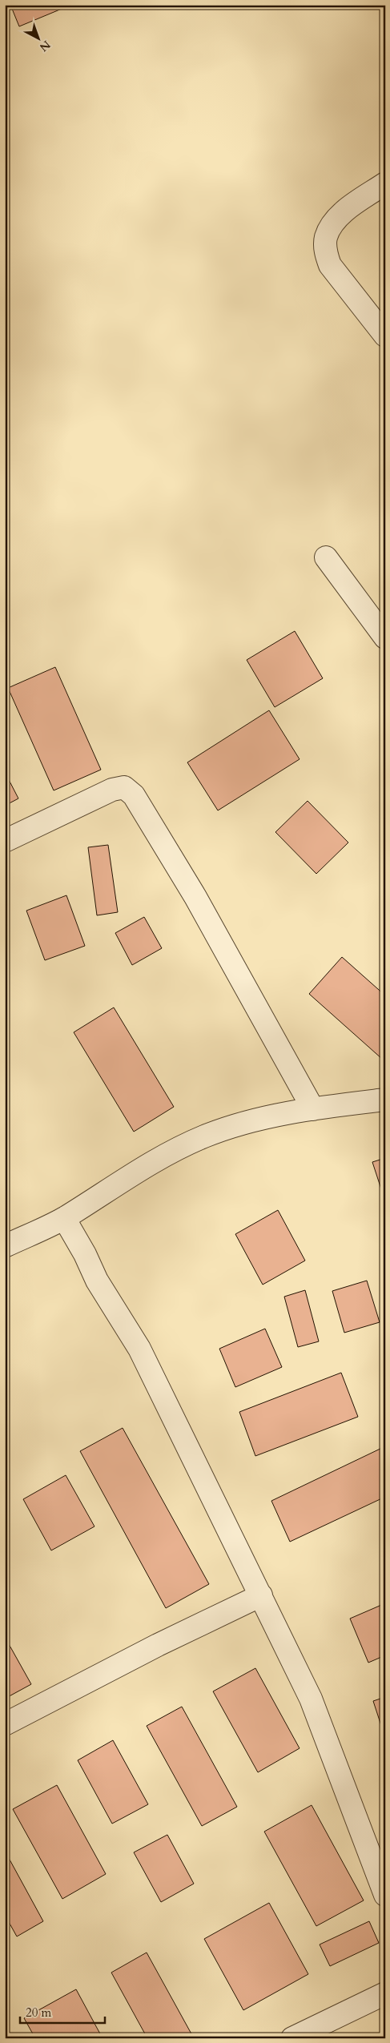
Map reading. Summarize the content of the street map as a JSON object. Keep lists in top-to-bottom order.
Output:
{
  "scale_bar": "20 m",
  "north": "bottom right"
}
